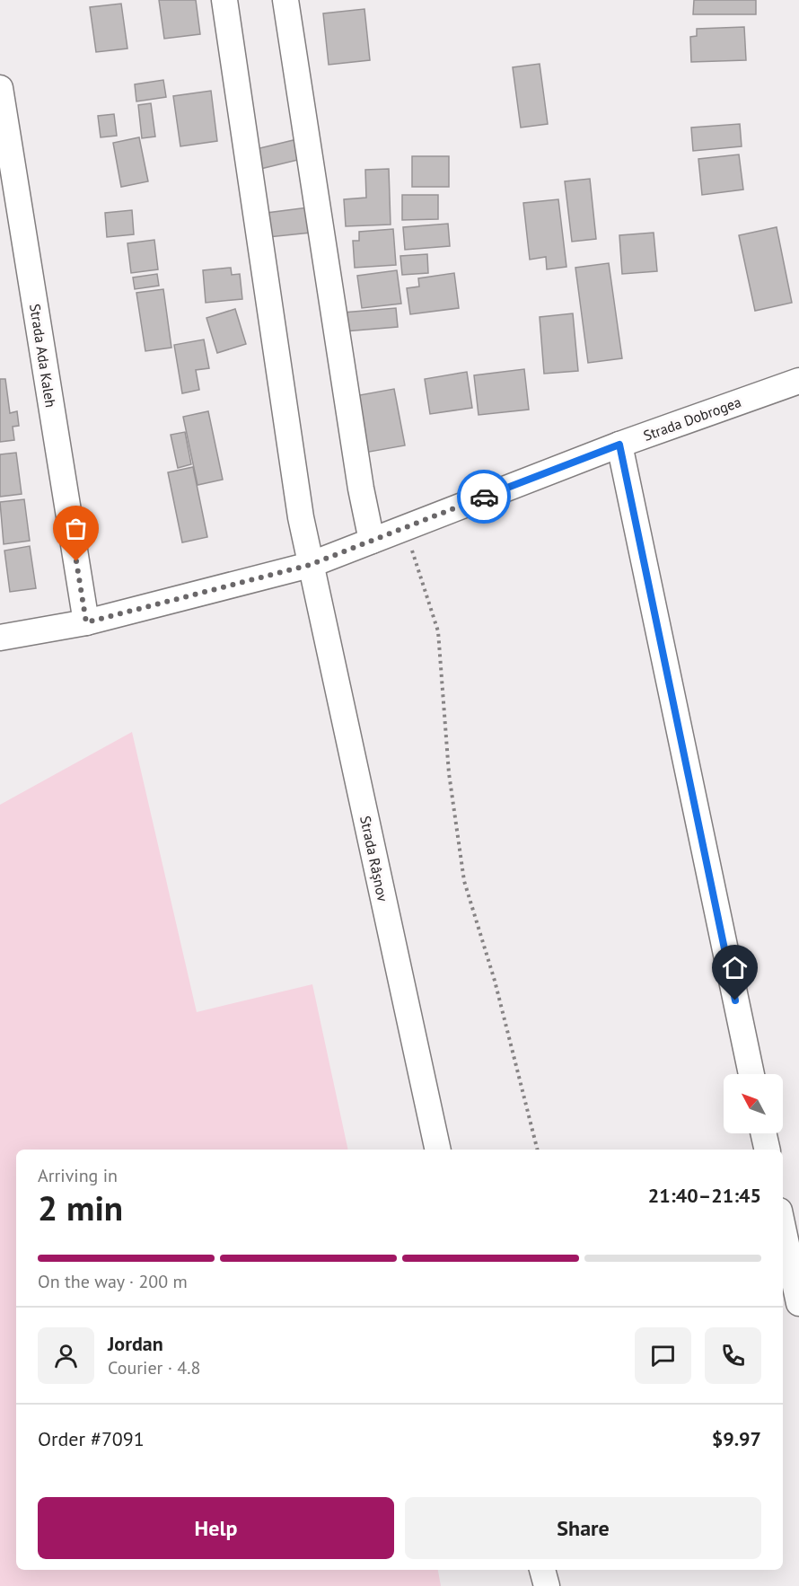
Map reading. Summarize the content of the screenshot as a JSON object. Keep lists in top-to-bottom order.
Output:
{
  "streets": {
    "street": ["Strada Ada Kaleh", "Strada Dobrogea", "Strada Râșnov"]
  },
  "crossings": [
    ["Strada Ada Kaleh", "Strada Dobrogea"],
    ["Strada Dobrogea", "Strada Râșnov"]
  ],
  "north": "top left",
  "page": {
    "heading": ["2 min", "Arriving in", "21:40–21:45"],
    "panel": [
      "Jordan",
      "Courier · 4.8",
      "Order #7091",
      "$9.97"
    ],
    "bar": "On the way · 200 m",
    "buttons": ["Help", "Share"]
  }
}
